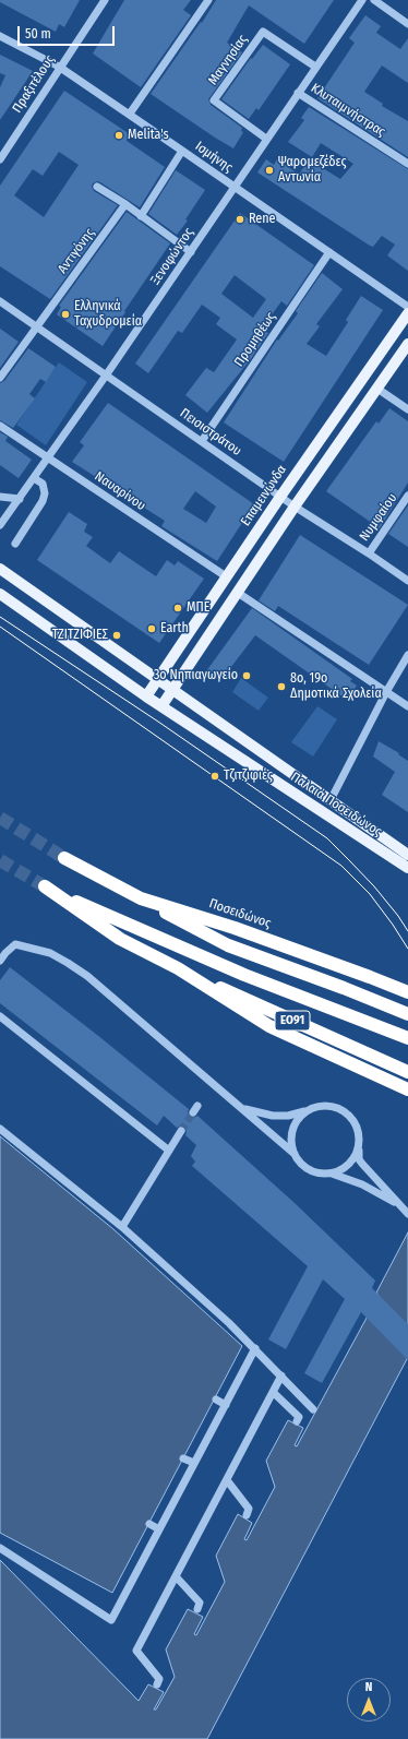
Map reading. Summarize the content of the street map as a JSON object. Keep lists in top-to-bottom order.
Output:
{
  "streets": {
    "highway": ["Ποσειδώνος", "ΕΟ91"],
    "main road": ["Επαμεινώνδα", "Παλαιά Ποσειδώνος"],
    "street": [
      "Μαγνησίας",
      "Πραξιτέλους",
      "Κλυταιμνήστρας",
      "Ισμήνης",
      "Αντιγόνης",
      "Ξενοφώντος",
      "Προμηθέως",
      "Πεισιστράτου",
      "Ναυαρίνου",
      "Νυμφαίου"
    ]
  },
  "crossings": [
    ["Μαγνησίας", "Ξενοφώντος"],
    ["Πραξιτέλους", "Ισμήνης"],
    ["Κλυταιμνήστρας", "Ξενοφώντος"],
    ["Ισμήνης", "Ξενοφώντος"],
    ["Ισμήνης", "Προμηθέως"],
    ["Αντιγόνης", "Πεισιστράτου"],
    ["Ξενοφώντος", "Πεισιστράτου"],
    ["Ξενοφώντος", "Ναυαρίνου"],
    ["Προμηθέως", "Πεισιστράτου"],
    ["Πεισιστράτου", "Επαμεινώνδα"],
    ["Πεισιστράτου", "Νυμφαίου"],
    ["Ναυαρίνου", "Επαμεινώνδα"]
  ],
  "places": [
    "Melita's",
    "Ψαρομεζέδες Αντωνία",
    "Rene",
    "Ελληνικά Ταχυδρομεία",
    "ΜΠΕ",
    "Earth",
    "ΤΖΙΤΖΙΦΙΕΣ",
    "3ο Νηπιαγωγείο",
    "8ο, 19ο Δημοτικά Σχολεία",
    "Τζιτζιφιές"
  ],
  "scale_bar": "50 m",
  "north": "top"
}
